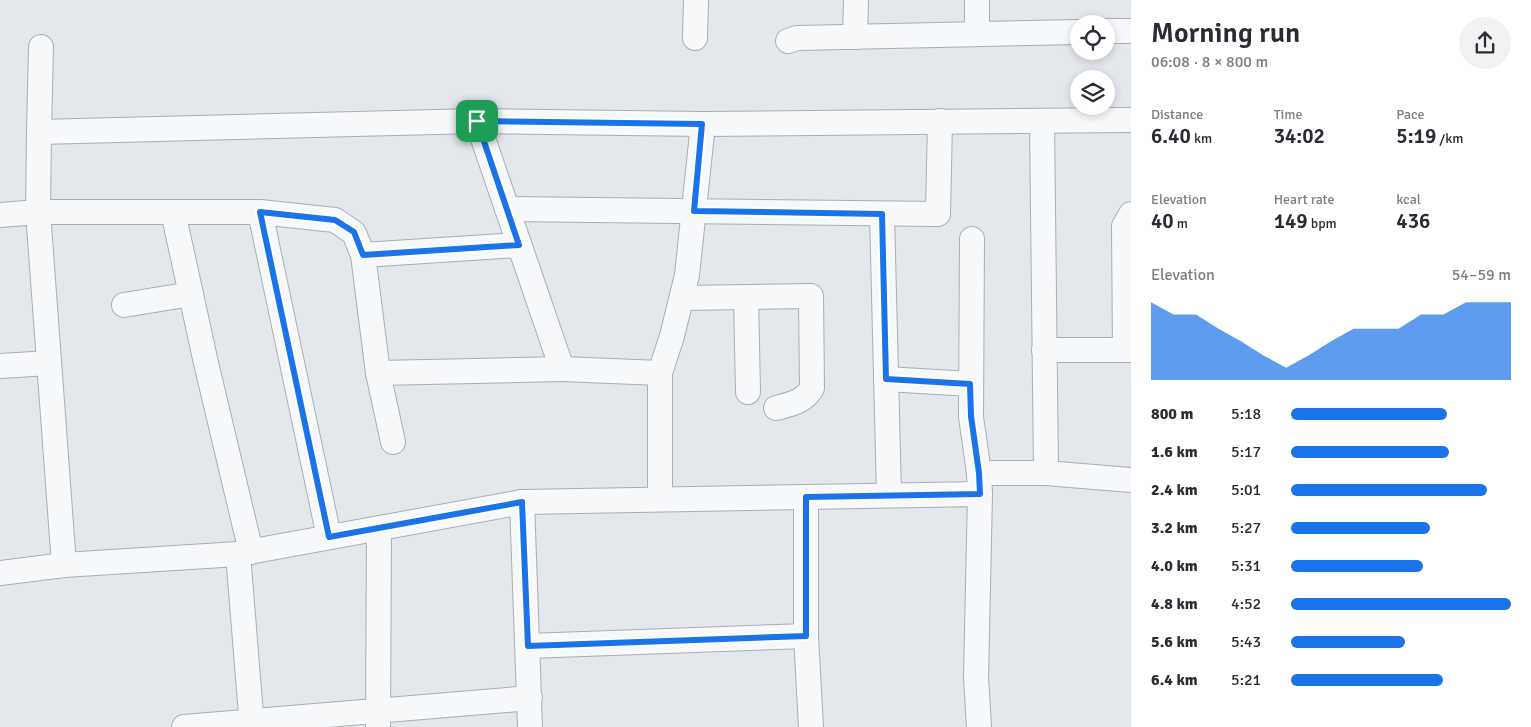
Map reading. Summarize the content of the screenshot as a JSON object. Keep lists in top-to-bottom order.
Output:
{
  "page": {
    "heading": ["Morning run", "06:08 · 8 × 800 m"],
    "stats": [
      ["Distance", "6.40 km"],
      ["Time", "34:02"],
      ["Pace", "5:19 /km"],
      ["Elevation", "40 m"],
      ["Heart rate", "149 bpm"],
      ["kcal", "436"]
    ],
    "chart": ["Elevation", "54–59 m"],
    "list": [
      {
        "name": "800 m",
        "note": "5:18"
      },
      {
        "name": "1.6 km",
        "note": "5:17"
      },
      {
        "name": "2.4 km",
        "note": "5:01"
      },
      {
        "name": "3.2 km",
        "note": "5:27"
      },
      {
        "name": "4.0 km",
        "note": "5:31"
      },
      {
        "name": "4.8 km",
        "note": "4:52"
      },
      {
        "name": "5.6 km",
        "note": "5:43"
      },
      {
        "name": "6.4 km",
        "note": "5:21"
      }
    ]
  }
}
